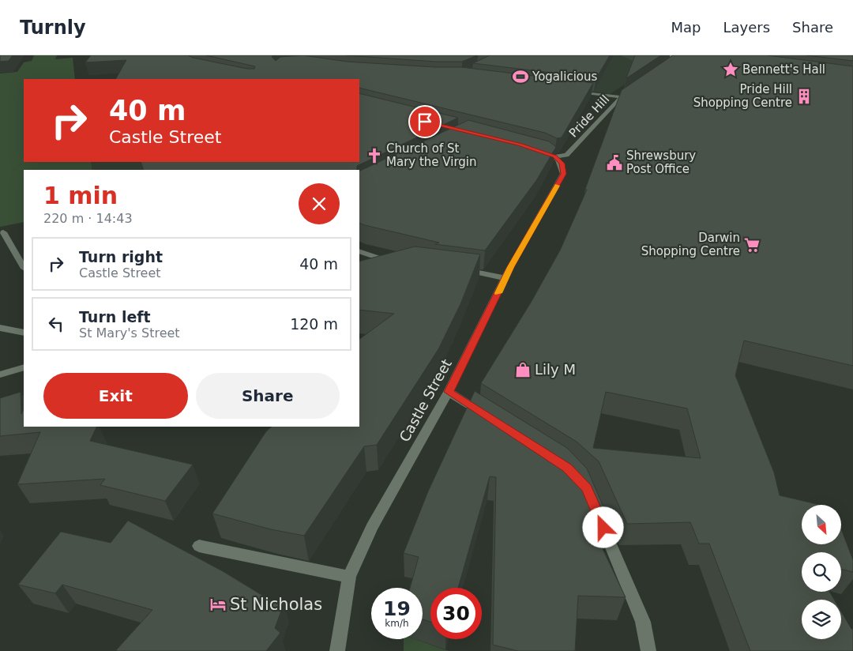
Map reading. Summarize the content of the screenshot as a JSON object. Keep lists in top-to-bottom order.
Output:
{
  "streets": {
    "street": ["Pride Hill", "Castle Street"]
  },
  "crossings": [
    ["Pride Hill", "Castle Street"]
  ],
  "places": {
    "place": ["Bennett's Hall"],
    "sports": ["Yogalicious"],
    "building": ["Pride Hill Shopping Centre"],
    "church": ["Church of St Mary the Virgin"],
    "public building": ["Shrewsbury Post Office"],
    "supermarket": ["Darwin Shopping Centre"],
    "shop": ["Lily M"],
    "hotel": ["St Nicholas"]
  },
  "north": "bottom right",
  "page": {
    "header": "Turnly",
    "nav": ["Map", "Layers", "Share"],
    "turn": ["40 m", "Castle Street"],
    "heading": ["1 min", "220 m · 14:43"],
    "list": [
      {
        "name": "Turn right",
        "note": "Castle Street",
        "value": "40 m"
      },
      {
        "name": "Turn left",
        "note": "St Mary's Street",
        "value": "120 m"
      }
    ],
    "buttons": ["Exit", "Share"],
    "speed": "19 km/h",
    "limit": "30"
  }
}
